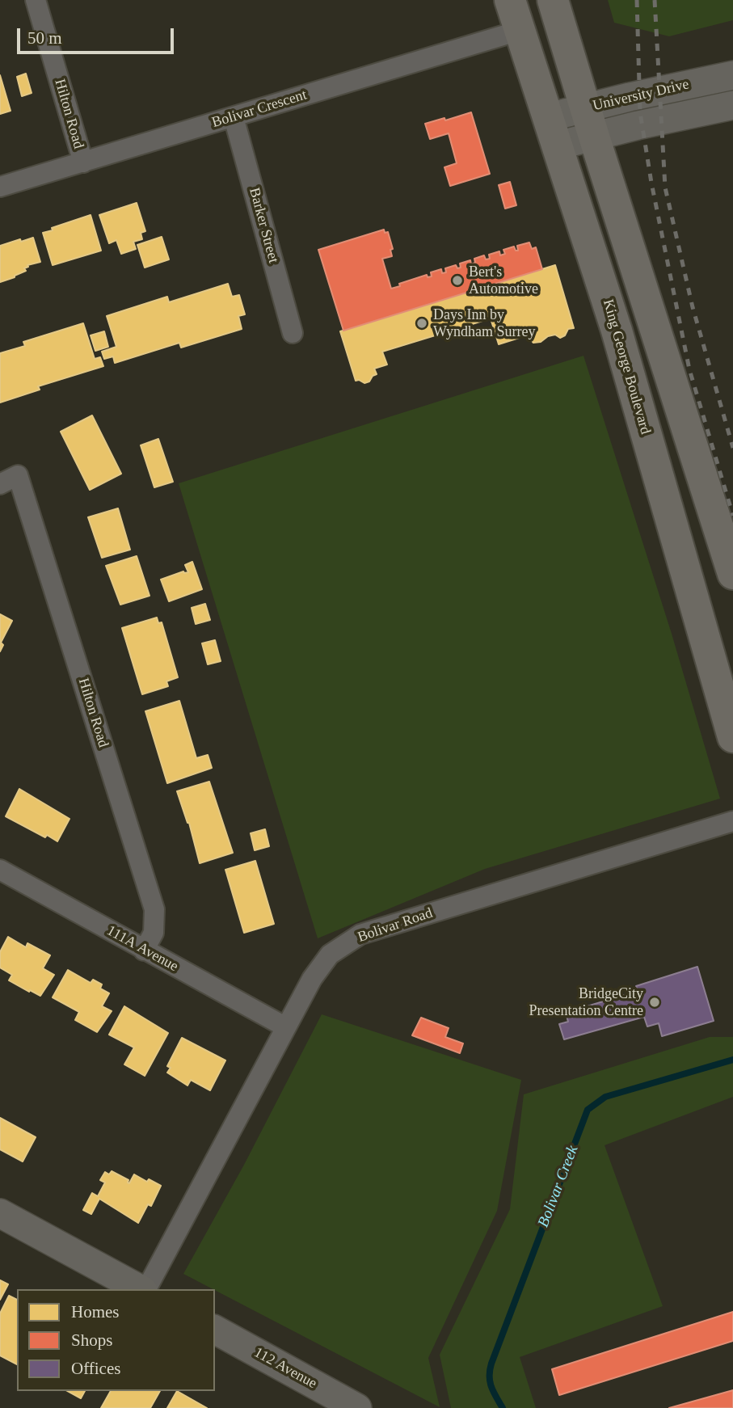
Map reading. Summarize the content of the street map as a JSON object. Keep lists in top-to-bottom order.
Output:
{
  "streets": {
    "main road": ["University Drive", "King George Boulevard", "112 Avenue"],
    "street": [
      "Bolivar Crescent",
      "Hilton Road",
      "Barker Street",
      "Bolivar Road",
      "111A Avenue"
    ]
  },
  "crossings": [
    ["University Drive", "King George Boulevard"],
    ["Bolivar Crescent", "Hilton Road"],
    ["Bolivar Crescent", "Barker Street"],
    ["Bolivar Crescent", "King George Boulevard"],
    ["Hilton Road", "111A Avenue"],
    ["Bolivar Road", "111A Avenue"]
  ],
  "water": ["Bolivar Creek"],
  "places": ["Bert's Automotive", "Days Inn by Wyndham Surrey", "BridgeCity Presentation Centre"],
  "legend": ["Homes", "Shops", "Offices"],
  "scale_bar": "50 m"
}
